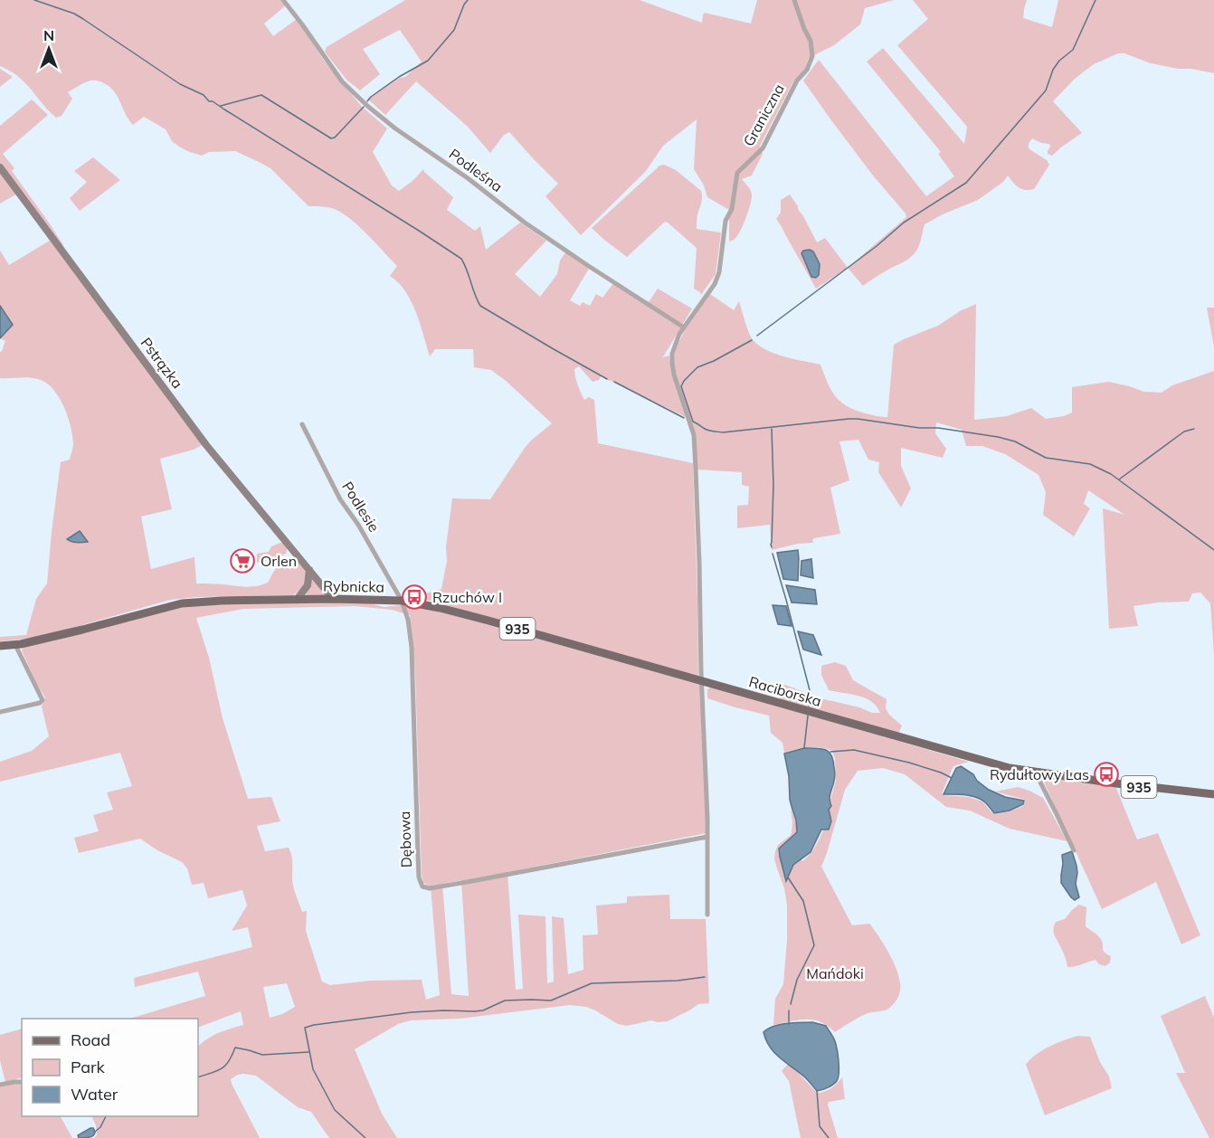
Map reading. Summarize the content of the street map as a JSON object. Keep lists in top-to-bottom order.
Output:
{
  "streets": {
    "main road": [
      "Pstrązka",
      "Rybnicka",
      "935",
      "Raciborska"
    ],
    "street": [
      "Graniczna",
      "Podleśna",
      "Podlesie",
      "Dębowa"
    ]
  },
  "crossings": [
    ["Graniczna", "Podleśna"],
    ["Pstrązka", "Rybnicka"],
    ["Podlesie", "Rybnicka"],
    ["Podlesie", "Dębowa"],
    ["Rybnicka", "Raciborska"],
    ["Rybnicka", "Dębowa"]
  ],
  "parks": ["Mańdoki"],
  "places": {
    "supermarket": ["Orlen"],
    "bus stop": ["Rzuchów I", "Rydułtowy Las"]
  },
  "legend": ["Road", "Park", "Water"],
  "north": "top"
}
